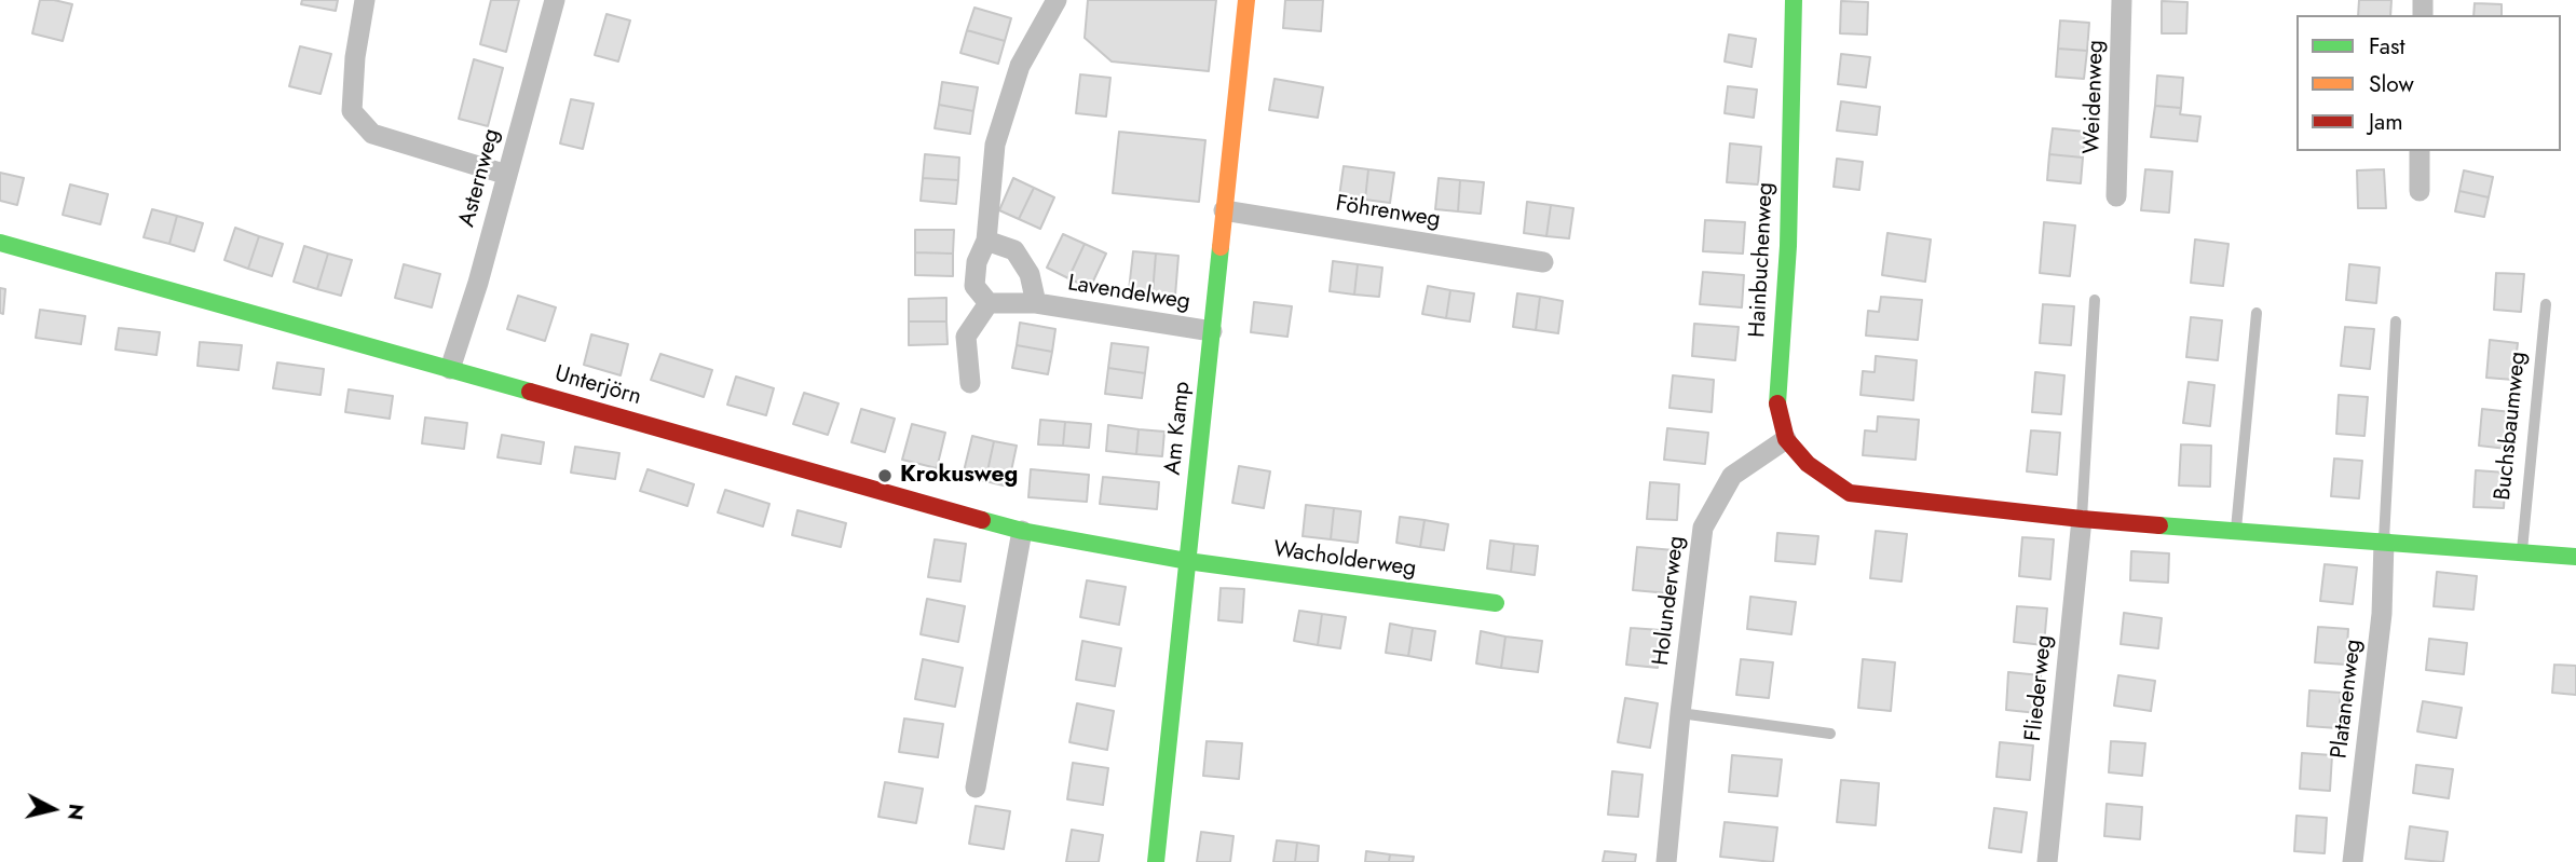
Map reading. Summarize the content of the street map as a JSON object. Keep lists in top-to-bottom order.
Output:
{
  "streets": {
    "street": [
      "Weidenweg",
      "Asternweg",
      "Föhrenweg",
      "Hainbuchenweg",
      "Lavendelweg",
      "Unterjörn",
      "Am Kamp",
      "Wacholderweg",
      "Holunderweg",
      "Fliederweg",
      "Platanenweg"
    ],
    "lane": ["Buchsbaumweg"]
  },
  "crossings": [
    ["Asternweg", "Unterjörn"],
    ["Föhrenweg", "Am Kamp"],
    ["Hainbuchenweg", "Holunderweg"],
    ["Hainbuchenweg", "Fliederweg"],
    ["Lavendelweg", "Am Kamp"],
    ["Unterjörn", "Am Kamp"],
    ["Unterjörn", "Wacholderweg"],
    ["Am Kamp", "Wacholderweg"]
  ],
  "places": ["Krokusweg"],
  "legend": ["Fast", "Slow", "Jam"],
  "north": "right"
}
